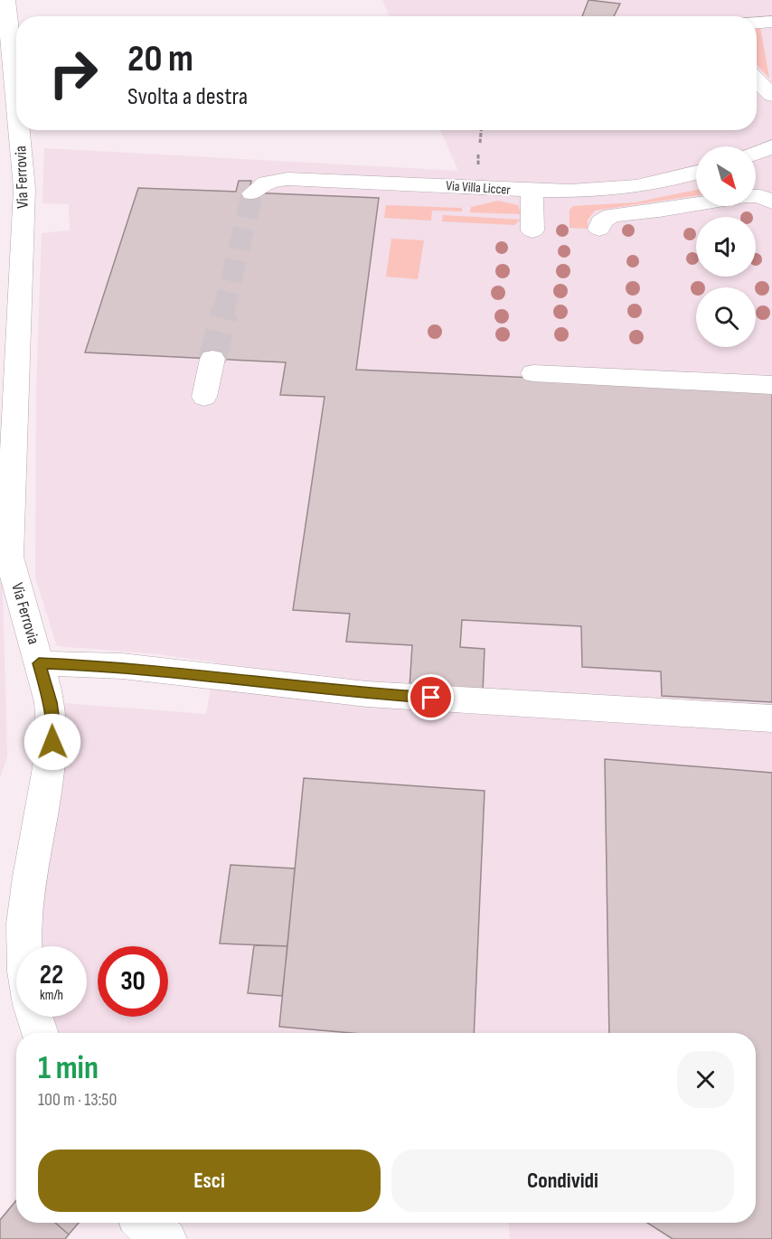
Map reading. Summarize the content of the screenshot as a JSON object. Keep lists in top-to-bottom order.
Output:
{
  "streets": {
    "street": ["Via Ferrovia", "Via Villa Liccer"]
  },
  "north": "bottom right",
  "page": {
    "turn": ["20 m", "Svolta a destra"],
    "speed": "22 km/h",
    "limit": "30",
    "heading": ["1 min", "100 m · 13:50"],
    "buttons": ["Esci", "Condividi"]
  }
}
